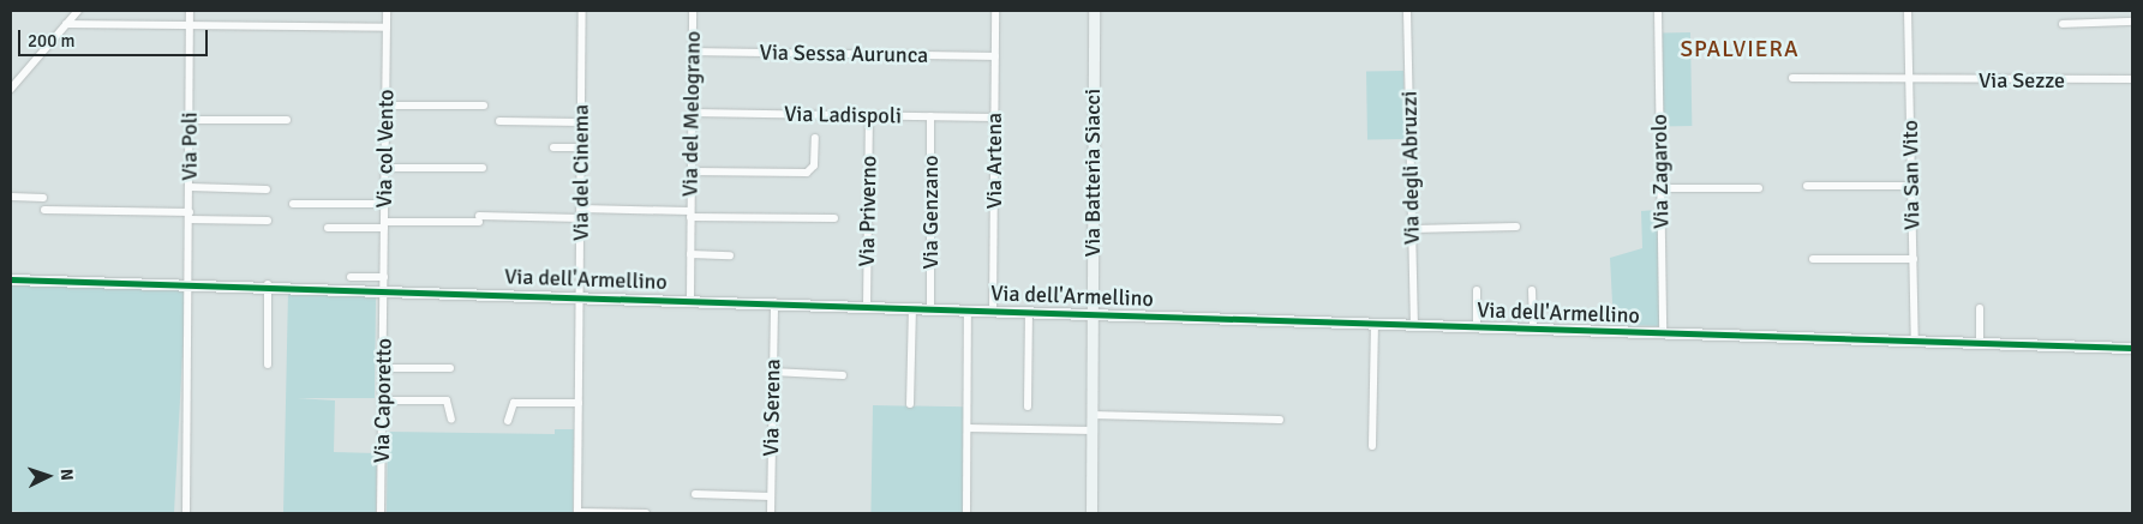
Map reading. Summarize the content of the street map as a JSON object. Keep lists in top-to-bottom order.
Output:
{
  "streets": {
    "street": [
      "Via Sessa Aurunca",
      "Via Sezze",
      "Via del Melograno",
      "Via Ladispoli",
      "Via Poli",
      "Via col Vento",
      "Via Artena",
      "Via degli Abruzzi",
      "Via Zagarolo",
      "Via del Cinema",
      "Via Batteria Siacci",
      "Via San Vito",
      "Via Priverno",
      "Via Genzano",
      "Via dell'Armellino",
      "Via Caporetto",
      "Via Serena"
    ]
  },
  "crossings": [
    ["Via Sessa Aurunca", "Via del Melograno"],
    ["Via Sessa Aurunca", "Via Artena"],
    ["Via Sezze", "Via San Vito"],
    ["Via del Melograno", "Via Ladispoli"],
    ["Via del Melograno", "Via dell'Armellino"],
    ["Via Ladispoli", "Via Artena"],
    ["Via Ladispoli", "Via Priverno"],
    ["Via Ladispoli", "Via Genzano"],
    ["Via Poli", "Via dell'Armellino"],
    ["Via col Vento", "Via dell'Armellino"],
    ["Via col Vento", "Via Caporetto"],
    ["Via Artena", "Via dell'Armellino"],
    ["Via degli Abruzzi", "Via dell'Armellino"],
    ["Via Zagarolo", "Via dell'Armellino"],
    ["Via del Cinema", "Via dell'Armellino"],
    ["Via Batteria Siacci", "Via dell'Armellino"],
    ["Via San Vito", "Via dell'Armellino"],
    ["Via Priverno", "Via dell'Armellino"],
    ["Via Genzano", "Via dell'Armellino"],
    ["Via dell'Armellino", "Via Caporetto"],
    ["Via dell'Armellino", "Via Serena"]
  ],
  "districts": ["SPALVIERA"],
  "scale_bar": "200 m",
  "north": "right"
}
